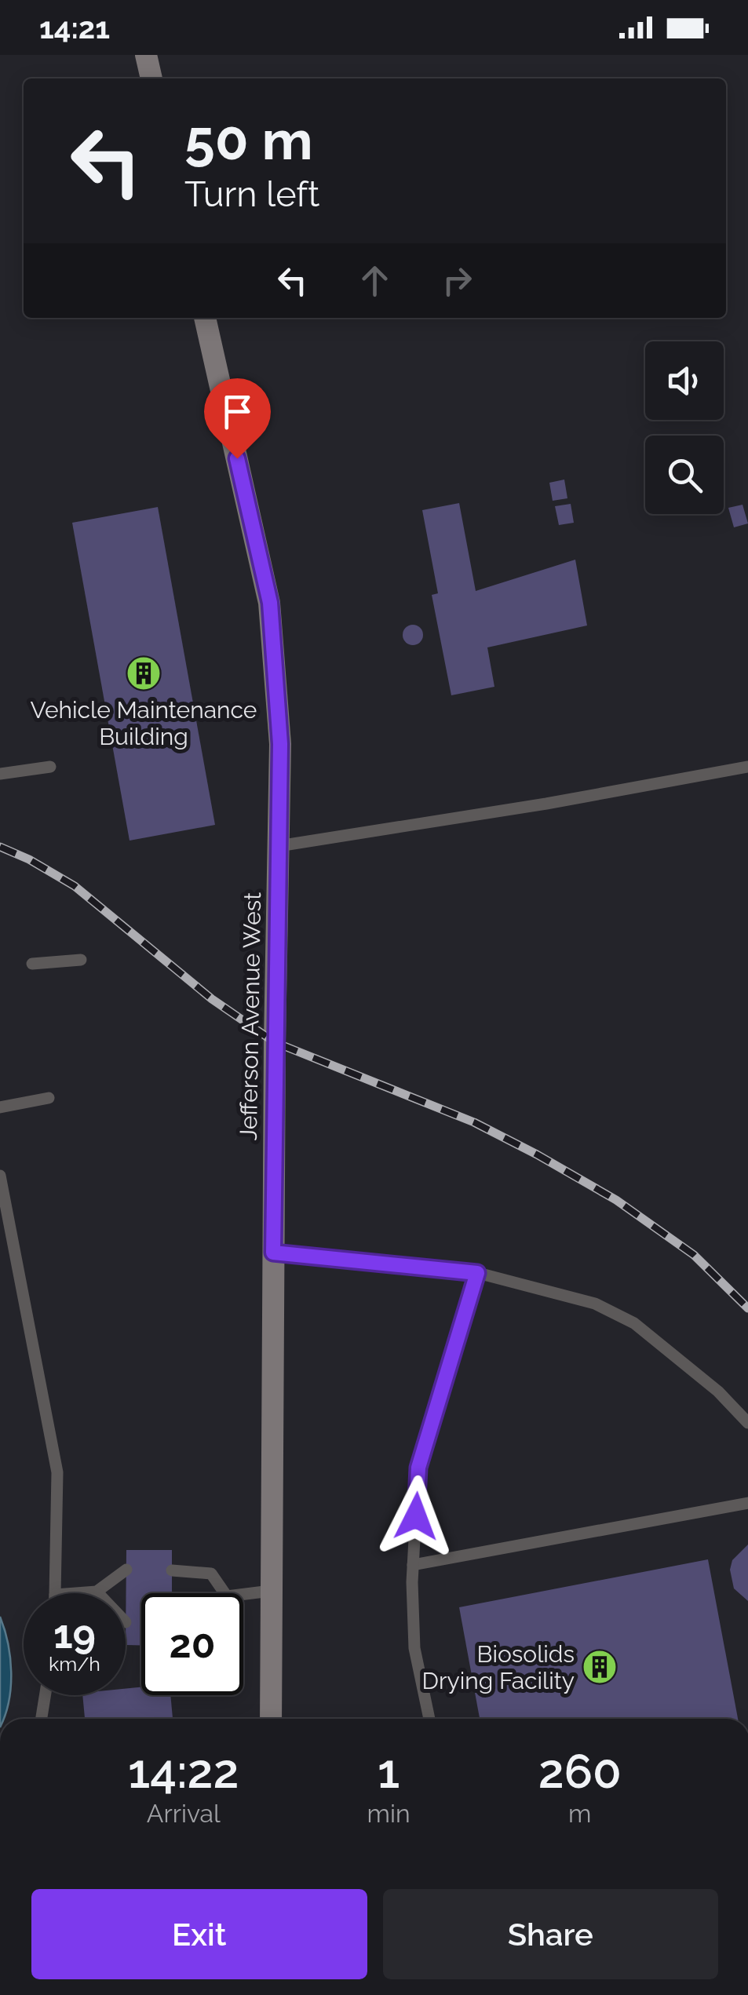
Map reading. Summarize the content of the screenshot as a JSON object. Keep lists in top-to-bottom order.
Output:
{
  "streets": {
    "main road": ["Jefferson Avenue West"]
  },
  "places": {
    "building": ["Vehicle Maintenance Building", "Biosolids Drying Facility"]
  },
  "page": {
    "status": "14:21",
    "turn": ["50 m", "Turn left"],
    "speed": "19 km/h",
    "limit": "20",
    "eta": [
      "14:22",
      "Arrival",
      "1",
      "min",
      "260",
      "m"
    ],
    "buttons": ["Exit", "Share"]
  }
}
